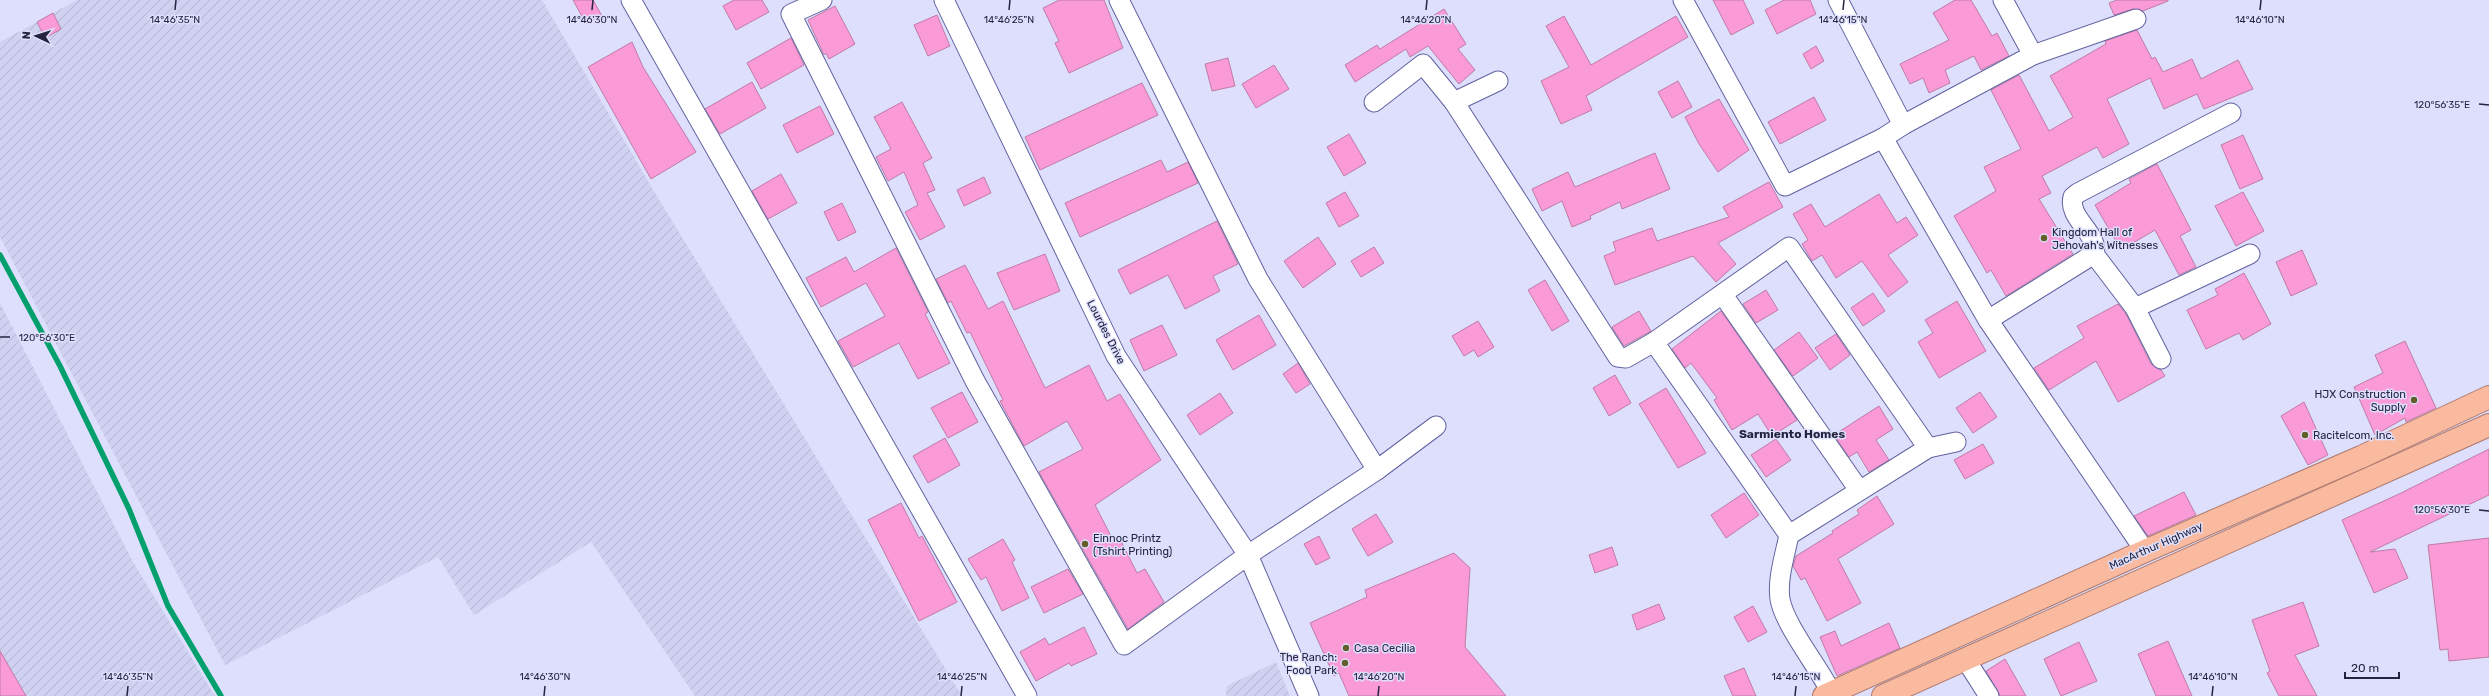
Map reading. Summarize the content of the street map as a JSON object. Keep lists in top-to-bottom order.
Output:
{
  "streets": {
    "highway": ["MacArthur Highway"],
    "street": ["Lourdes Drive"]
  },
  "districts": ["Sarmiento Homes"],
  "places": [
    "Kingdom Hall of Jehovah's Witnesses",
    "HJX Construction Supply",
    "Racitelcom, Inc.",
    "Einnoc Printz (Tshirt Printing)",
    "Casa Cecilia",
    "The Ranch: Food Park"
  ],
  "scale_bar": "20 m",
  "north": "left",
  "coordinates": [
    "14°46'35\"N",
    "14°46'30\"N",
    "14°46'25\"N",
    "14°46'20\"N",
    "14°46'15\"N",
    "14°46'10\"N",
    "120°56'35\"E",
    "120°56'30\"E"
  ]
}
